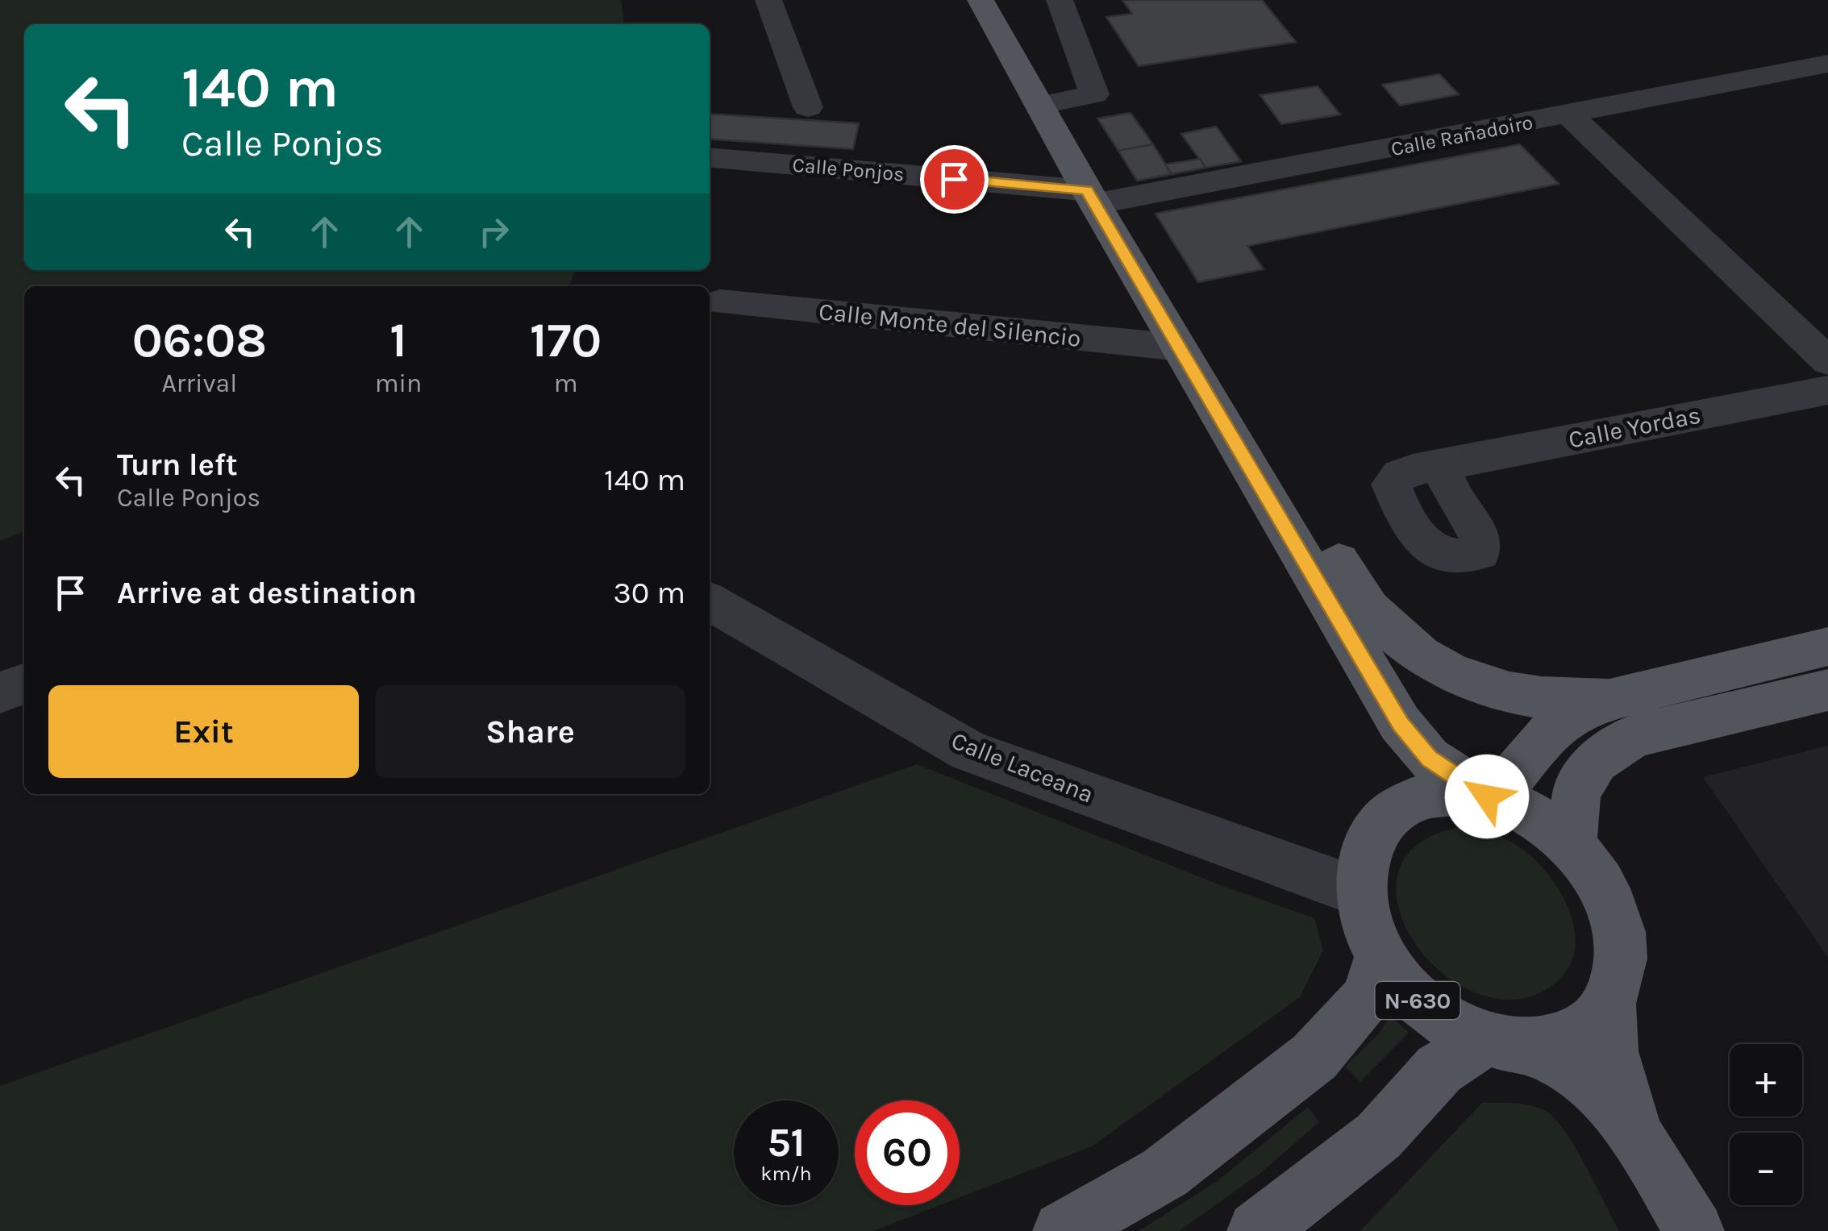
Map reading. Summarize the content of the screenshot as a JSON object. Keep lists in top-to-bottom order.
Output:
{
  "streets": {
    "main road": ["N-630"],
    "street": [
      "Calle Rañadoiro",
      "Calle Ponjos",
      "Calle Monte del Silencio",
      "Calle Yordas",
      "Calle Laceana"
    ]
  },
  "crossings": [
    ["Calle Rañadoiro", "Calle Ponjos"],
    ["Calle Laceana", "N-630"]
  ],
  "page": {
    "turn": ["140 m", "Calle Ponjos"],
    "eta": [
      "06:08",
      "Arrival",
      "1",
      "min",
      "170",
      "m"
    ],
    "list": [
      {
        "name": "Turn left",
        "note": "Calle Ponjos",
        "value": "140 m"
      },
      {
        "name": "Arrive at destination",
        "value": "30 m"
      }
    ],
    "buttons": ["Exit", "Share"],
    "map_buttons": ["+", "−"],
    "speed": "51 km/h",
    "limit": "60"
  }
}
